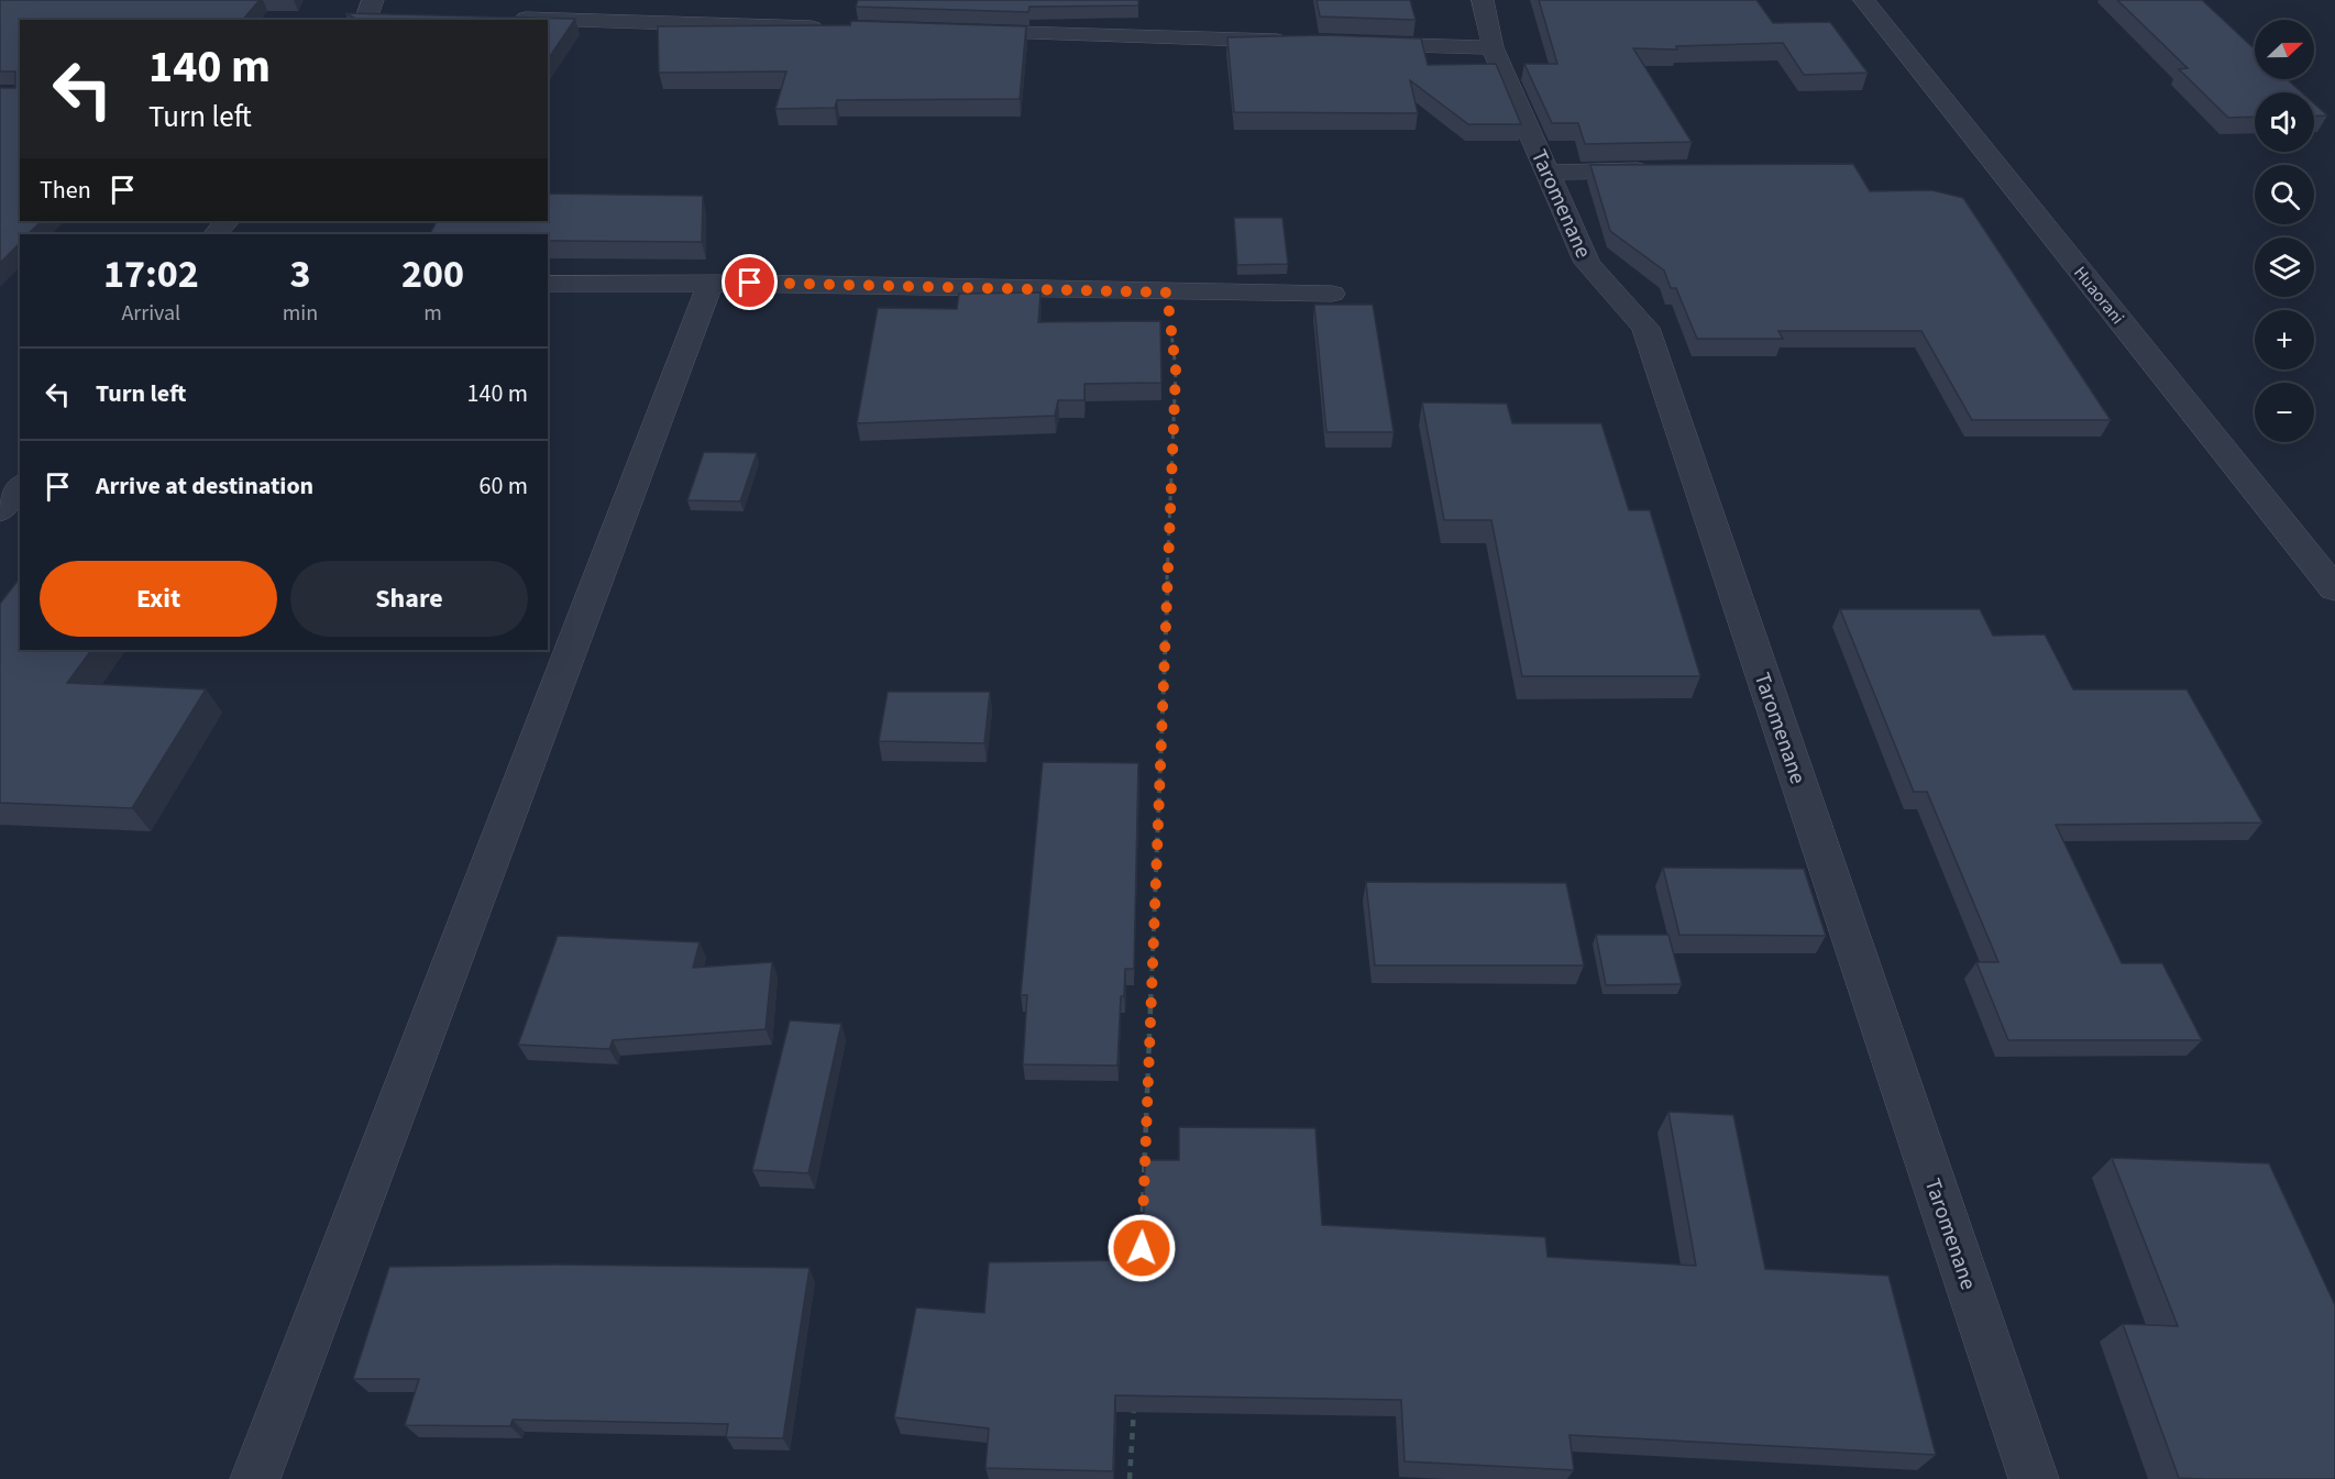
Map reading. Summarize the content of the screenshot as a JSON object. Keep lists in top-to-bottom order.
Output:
{
  "streets": {
    "street": ["Taromenane", "Huaorani"]
  },
  "north": "right",
  "page": {
    "map_buttons": ["+", "−"],
    "turn": ["140 m", "Turn left"],
    "then": "Then",
    "eta": [
      "17:02",
      "Arrival",
      "3",
      "min",
      "200",
      "m"
    ],
    "list": [
      {
        "name": "Turn left",
        "value": "140 m"
      },
      {
        "name": "Arrive at destination",
        "value": "60 m"
      }
    ],
    "buttons": ["Exit", "Share"]
  }
}
